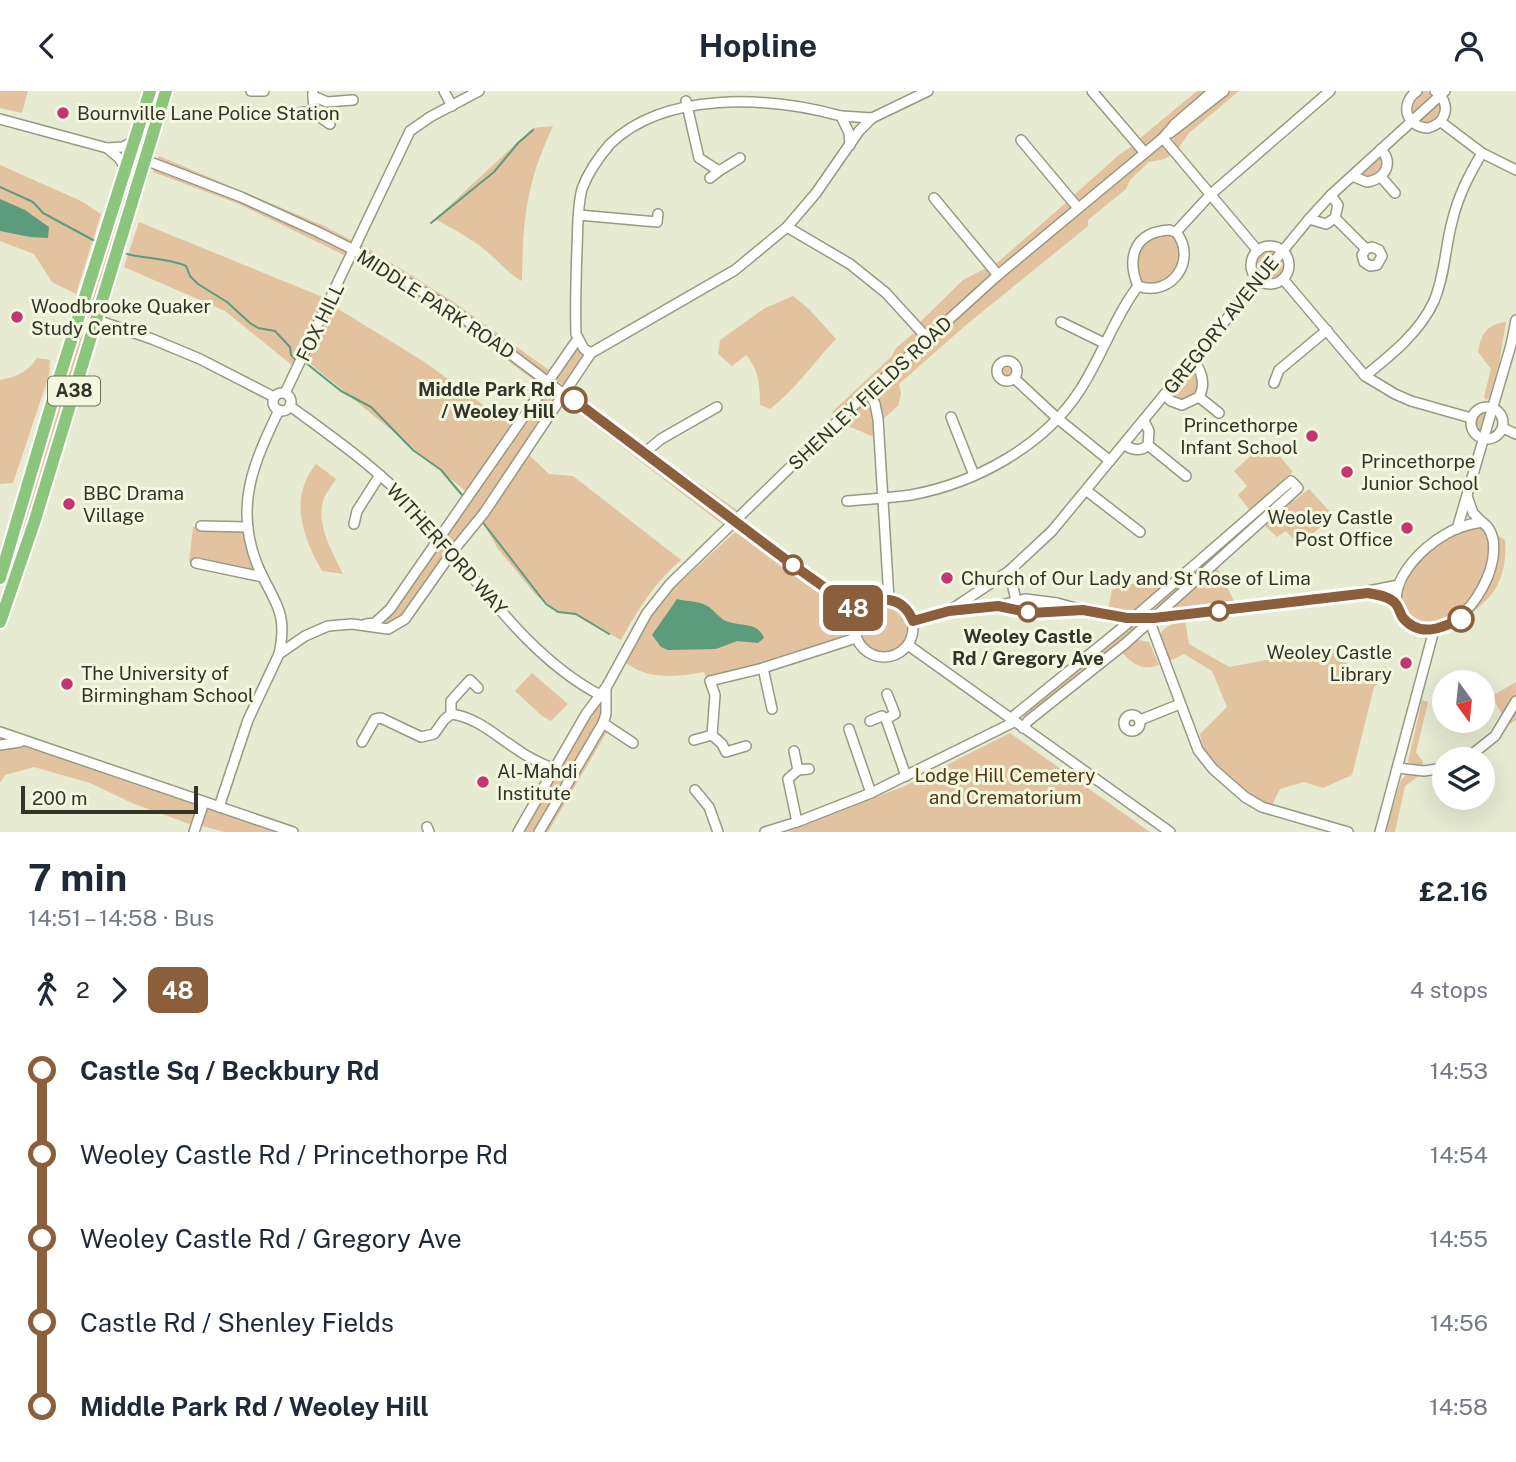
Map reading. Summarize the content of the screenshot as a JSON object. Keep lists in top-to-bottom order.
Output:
{
  "streets": {
    "highway": ["A38"],
    "street": [
      "MIDDLE PARK ROAD",
      "FOX HILL",
      "GREGORY AVENUE",
      "SHENLEY FIELDS ROAD",
      "WITHERFORD WAY"
    ]
  },
  "crossings": [
    ["MIDDLE PARK ROAD", "FOX HILL"],
    ["MIDDLE PARK ROAD", "A38"],
    ["MIDDLE PARK ROAD", "SHENLEY FIELDS ROAD"],
    ["FOX HILL", "WITHERFORD WAY"],
    ["SHENLEY FIELDS ROAD", "WITHERFORD WAY"]
  ],
  "parks": ["Lodge Hill Cemetery and Crematorium"],
  "places": [
    "Bournville Lane Police Station",
    "Woodbrooke Quaker Study Centre",
    "Middle Park Rd / Weoley Hill",
    "Princethorpe Infant School",
    "Princethorpe Junior School",
    "BBC Drama Village",
    "Weoley Castle Post Office",
    "Church of Our Lady and St Rose of Lima",
    "Weoley Castle Rd / Gregory Ave",
    "Weoley Castle Library",
    "The University of Birmingham School",
    "Al-Mahdi Institute"
  ],
  "lines": ["bus line 48"],
  "scale_bar": "200 m",
  "north": "bottom",
  "page": {
    "header": "Hopline",
    "on_map": "48",
    "scale": "200 m",
    "heading": ["7 min", "14:51 – 14:58 · Bus", "£2.16"],
    "legs": ["2", "48", "4 stops"],
    "list": [
      {
        "name": "Castle Sq / Beckbury Rd",
        "value": "14:53"
      },
      {
        "name": "Weoley Castle Rd / Princethorpe Rd",
        "value": "14:54"
      },
      {
        "name": "Weoley Castle Rd / Gregory Ave",
        "value": "14:55"
      },
      {
        "name": "Castle Rd / Shenley Fields",
        "value": "14:56"
      },
      {
        "name": "Middle Park Rd / Weoley Hill",
        "value": "14:58"
      }
    ]
  }
}
